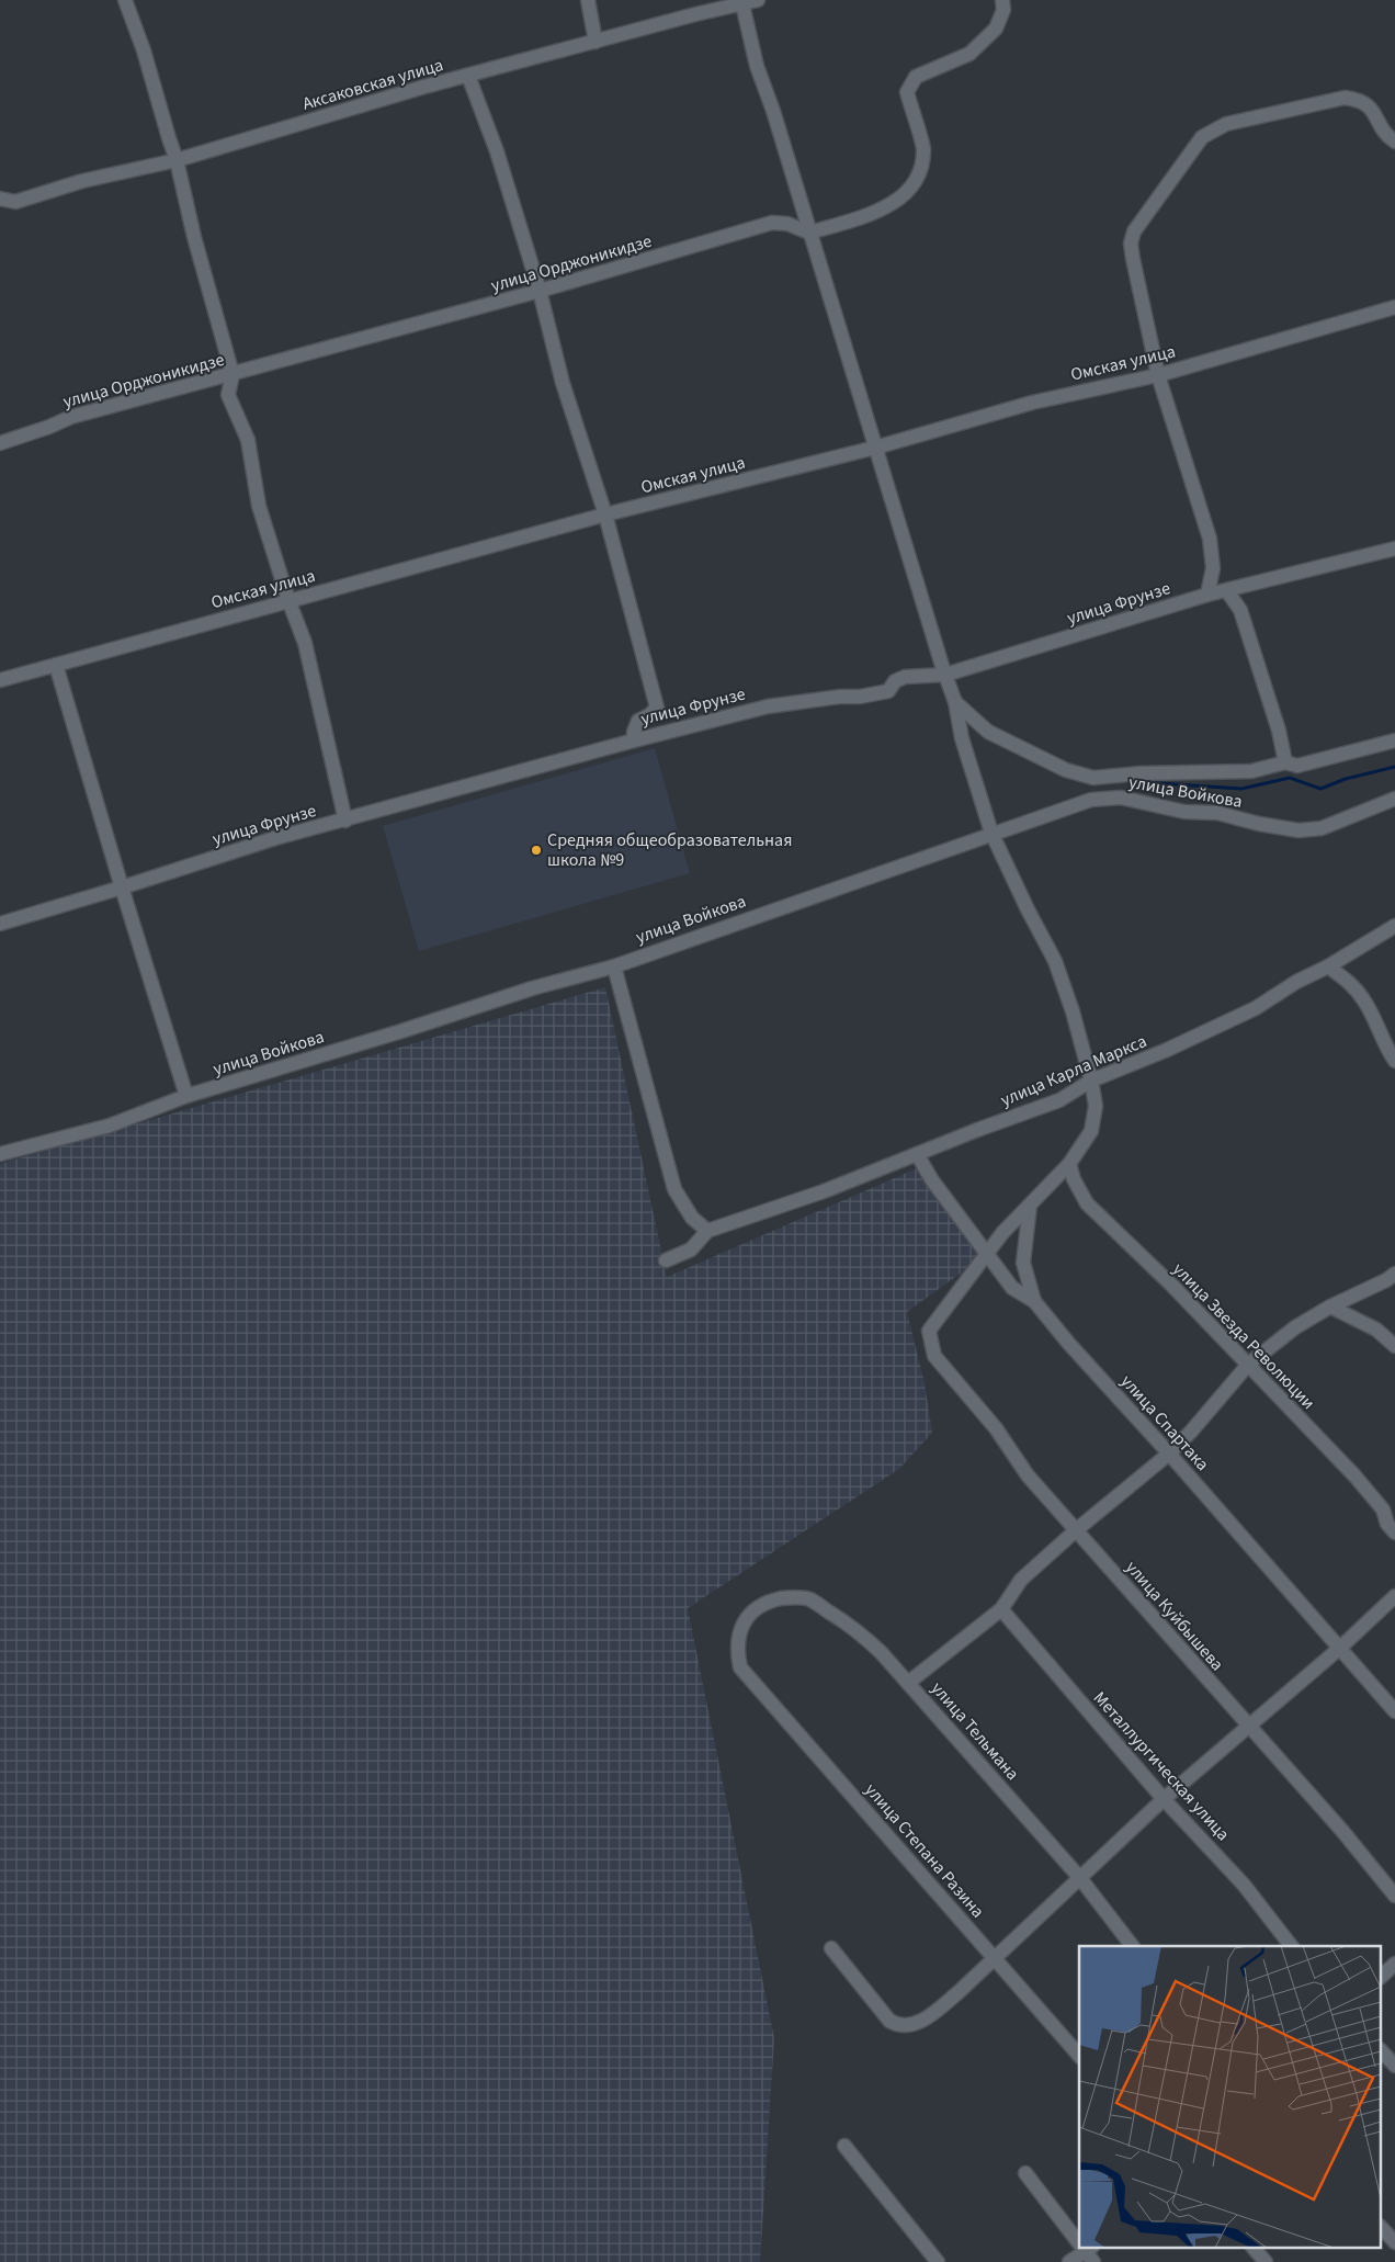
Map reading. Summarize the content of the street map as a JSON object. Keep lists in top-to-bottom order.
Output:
{
  "streets": {
    "street": [
      "Аксаковская улица",
      "улица Орджоникидзе",
      "Омская улица",
      "улица Фрунзе",
      "улица Войкова",
      "улица Карла Маркса",
      "улица Звезда Революции",
      "улица Спартака",
      "улица Куйбышева",
      "улица Тельмана",
      "Металлургическая улица",
      "улица Степана Разина"
    ]
  },
  "crossings": [
    ["улица Карла Маркса", "улица Спартака"],
    ["улица Спартака", "улица Куйбышева"],
    ["улица Тельмана", "улица Степана Разина"]
  ],
  "places": ["Средняя общеобразовательная школа №9"]
}
